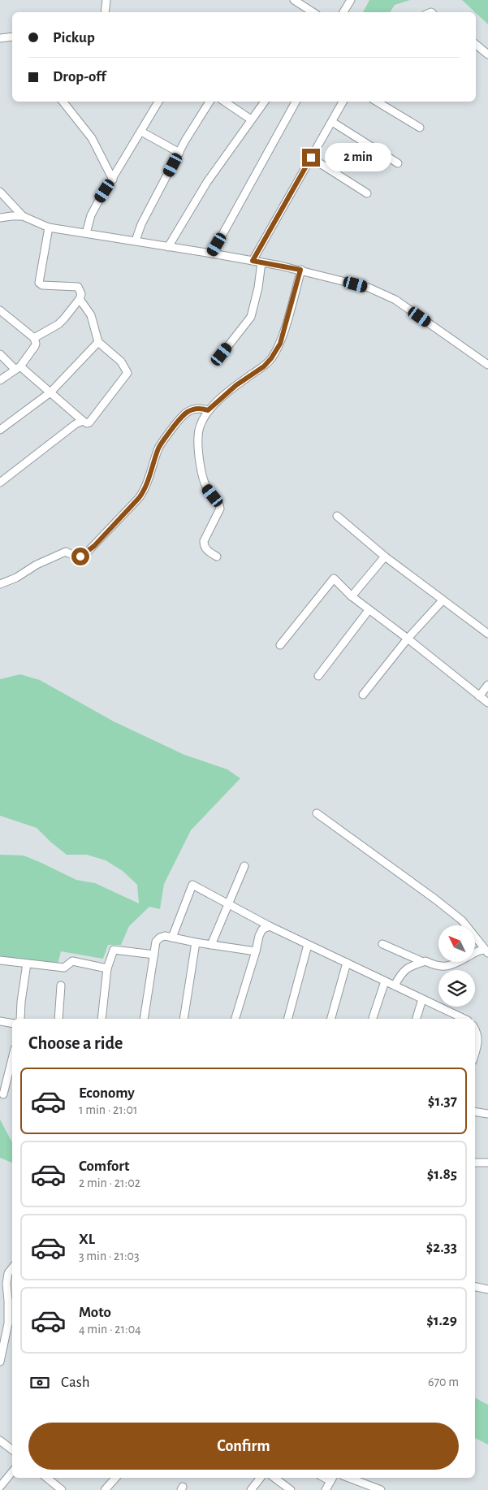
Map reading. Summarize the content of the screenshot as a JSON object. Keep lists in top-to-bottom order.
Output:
{
  "north": "top left",
  "page": {
    "banner": ["Pickup", "Drop-off"],
    "bubble": "2 min",
    "heading": "Choose a ride",
    "list": [
      {
        "name": "Economy",
        "note": "1 min · 21:01",
        "value": "$1.37"
      },
      {
        "name": "Comfort",
        "note": "2 min · 21:02",
        "value": "$1.85"
      },
      {
        "name": "XL",
        "note": "3 min · 21:03",
        "value": "$2.33"
      },
      {
        "name": "Moto",
        "note": "4 min · 21:04",
        "value": "$1.29"
      }
    ],
    "pay": ["Cash", "670 m"],
    "buttons": "Confirm"
  }
}
